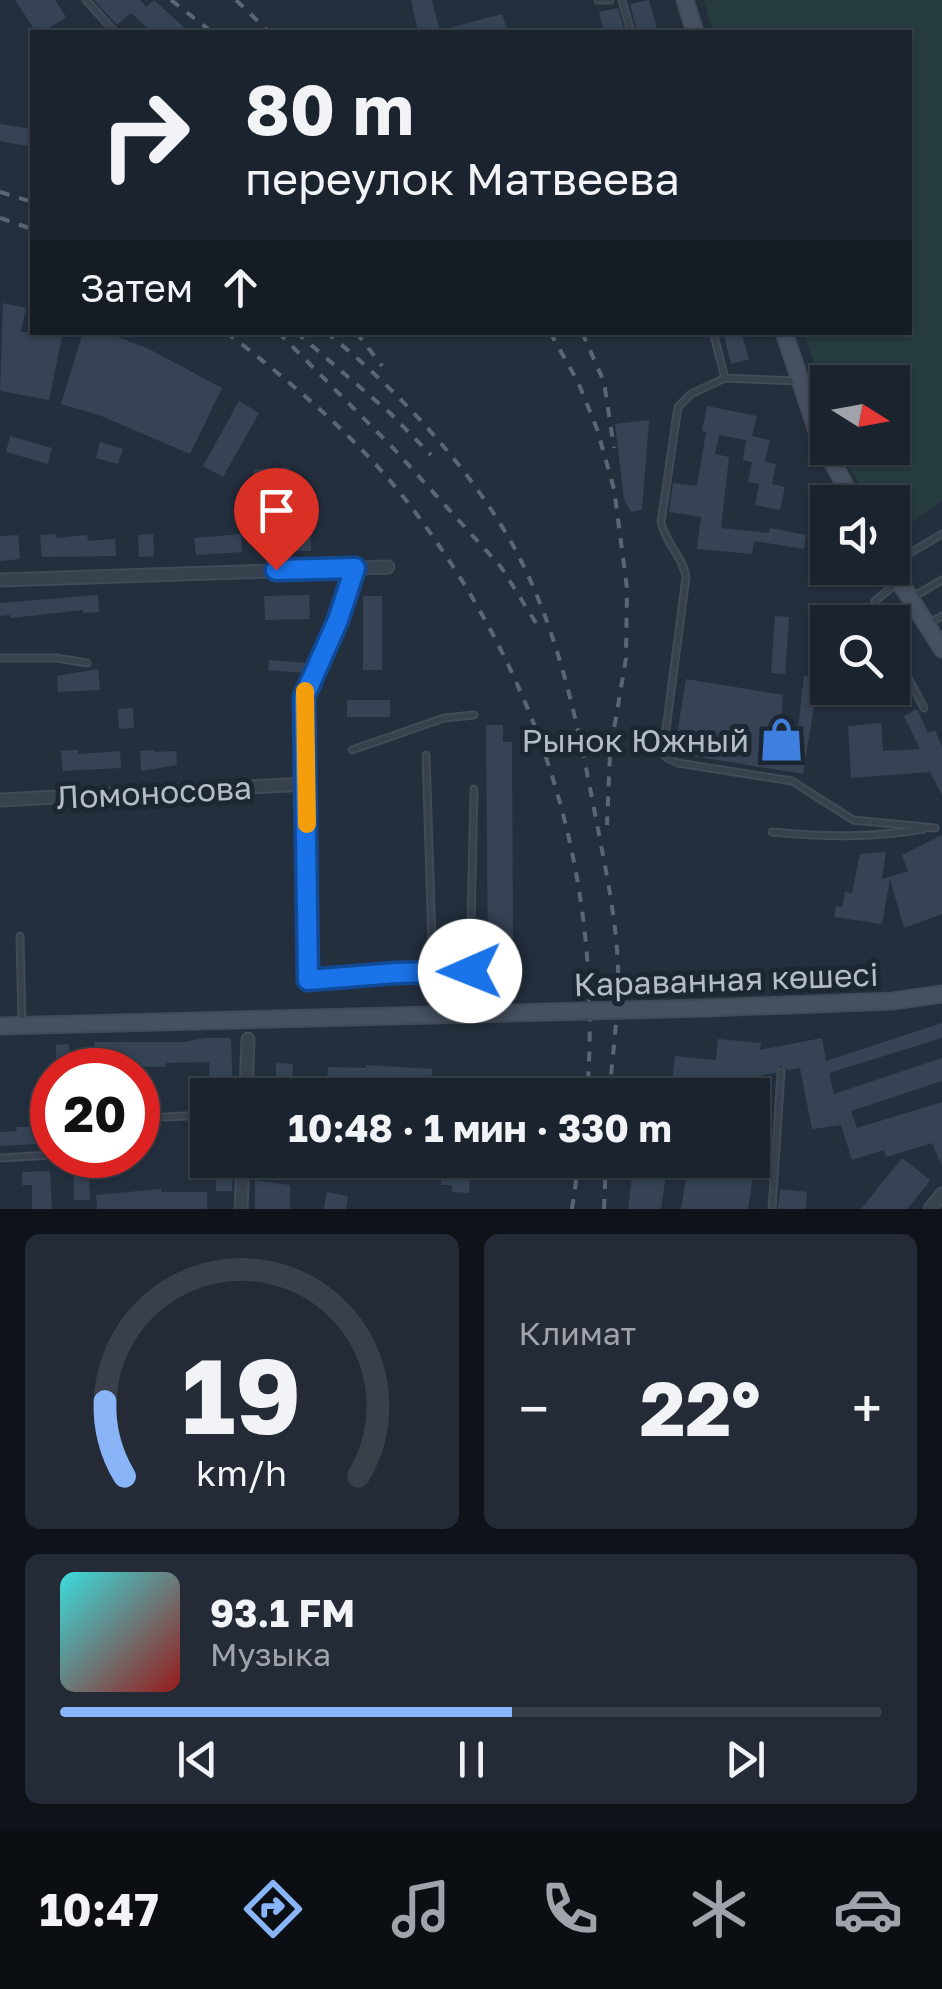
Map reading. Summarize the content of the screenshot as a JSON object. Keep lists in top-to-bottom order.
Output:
{
  "streets": {
    "main road": ["Караванная көшесі"],
    "street": ["Ломоносова"]
  },
  "places": {
    "shop": ["Рынок Южный"]
  },
  "north": "right",
  "page": {
    "turn": ["80 m", "переулок Матвеева"],
    "then": "Затем",
    "limit": "20",
    "trip": "10:48 · 1 мин · 330 m",
    "tile": "Климат",
    "heat": ["−", "22°", "+"],
    "song": ["93.1 FM", "Музыка"],
    "tabs": "10:47",
    "gauge": ["19", "km/h"]
  }
}
